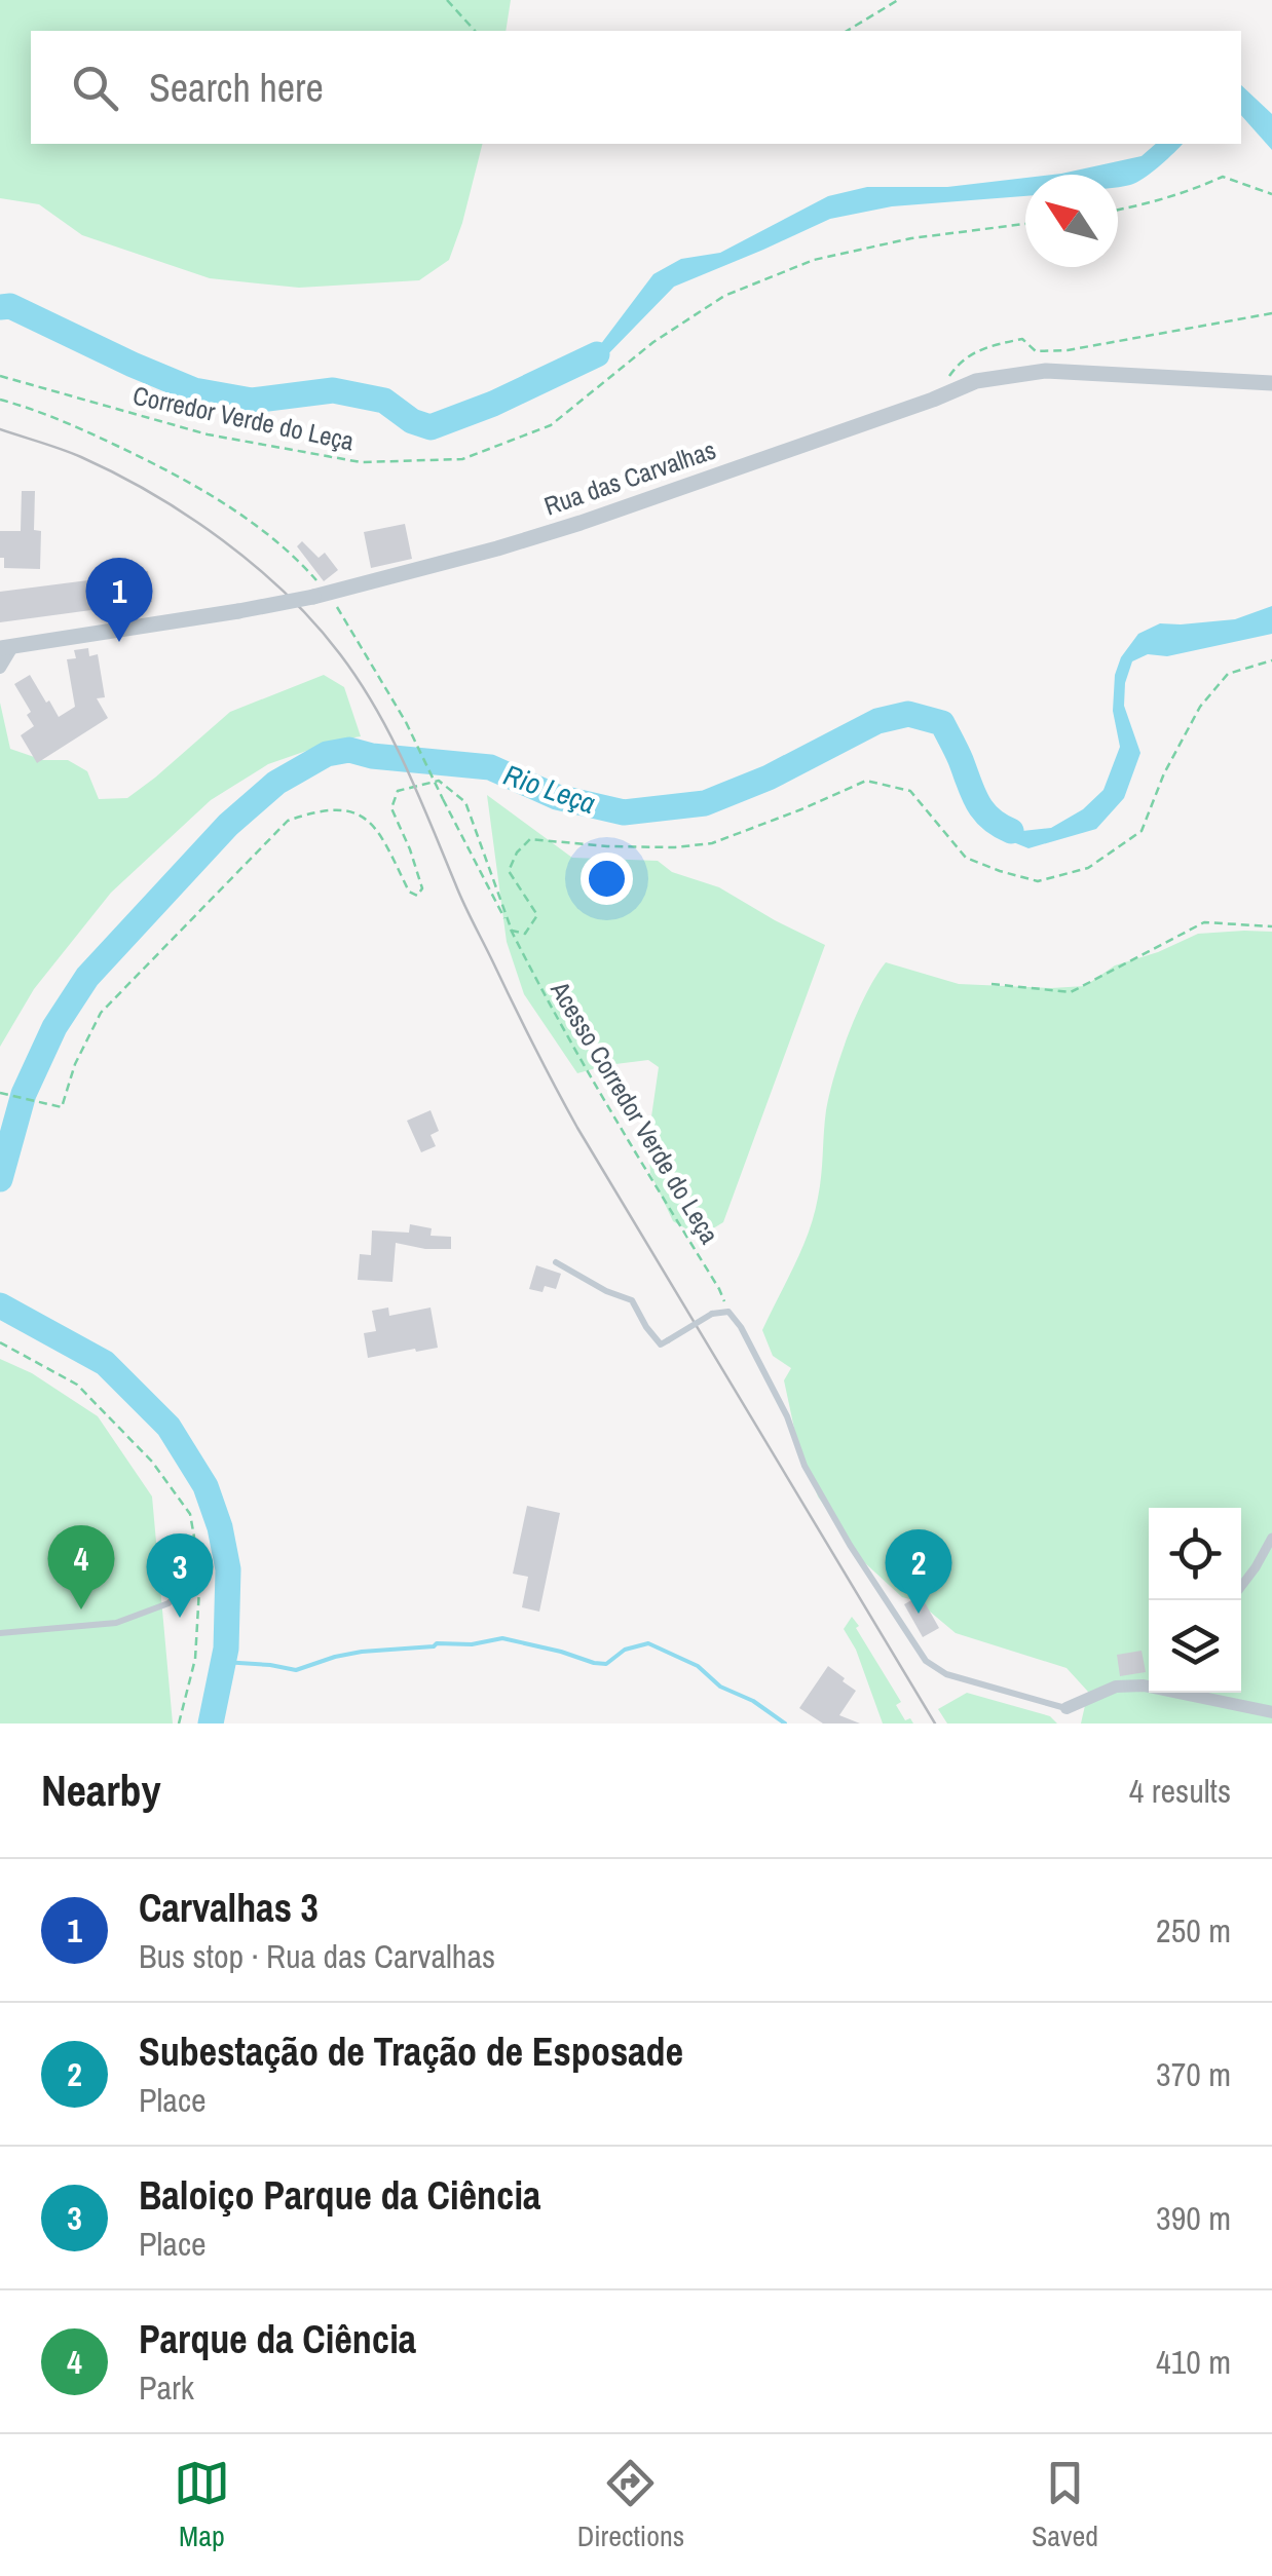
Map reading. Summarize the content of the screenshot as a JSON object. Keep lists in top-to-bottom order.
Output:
{
  "streets": {
    "street": ["Rua das Carvalhas"],
    "path": ["Corredor Verde do Leça", "Acesso Corredor Verde do Leça"]
  },
  "crossings": [
    ["Corredor Verde do Leça", "Rua das Carvalhas"],
    ["Corredor Verde do Leça", "Acesso Corredor Verde do Leça"]
  ],
  "water": ["Rio Leça"],
  "north": "top left",
  "page": {
    "search": "Search here",
    "pins": [
      "1",
      "4",
      "2",
      "3"
    ],
    "heading": ["Nearby", "4 results"],
    "list": [
      {
        "mark": "1",
        "name": "Carvalhas 3",
        "note": "Bus stop · Rua das Carvalhas",
        "value": "250 m"
      },
      {
        "mark": "2",
        "name": "Subestação de Tração de Esposade",
        "note": "Place",
        "value": "370 m"
      },
      {
        "mark": "3",
        "name": "Baloiço Parque da Ciência",
        "note": "Place",
        "value": "390 m"
      },
      {
        "mark": "4",
        "name": "Parque da Ciência",
        "note": "Park",
        "value": "410 m"
      }
    ],
    "nav": ["Map", "Directions", "Saved"]
  }
}
